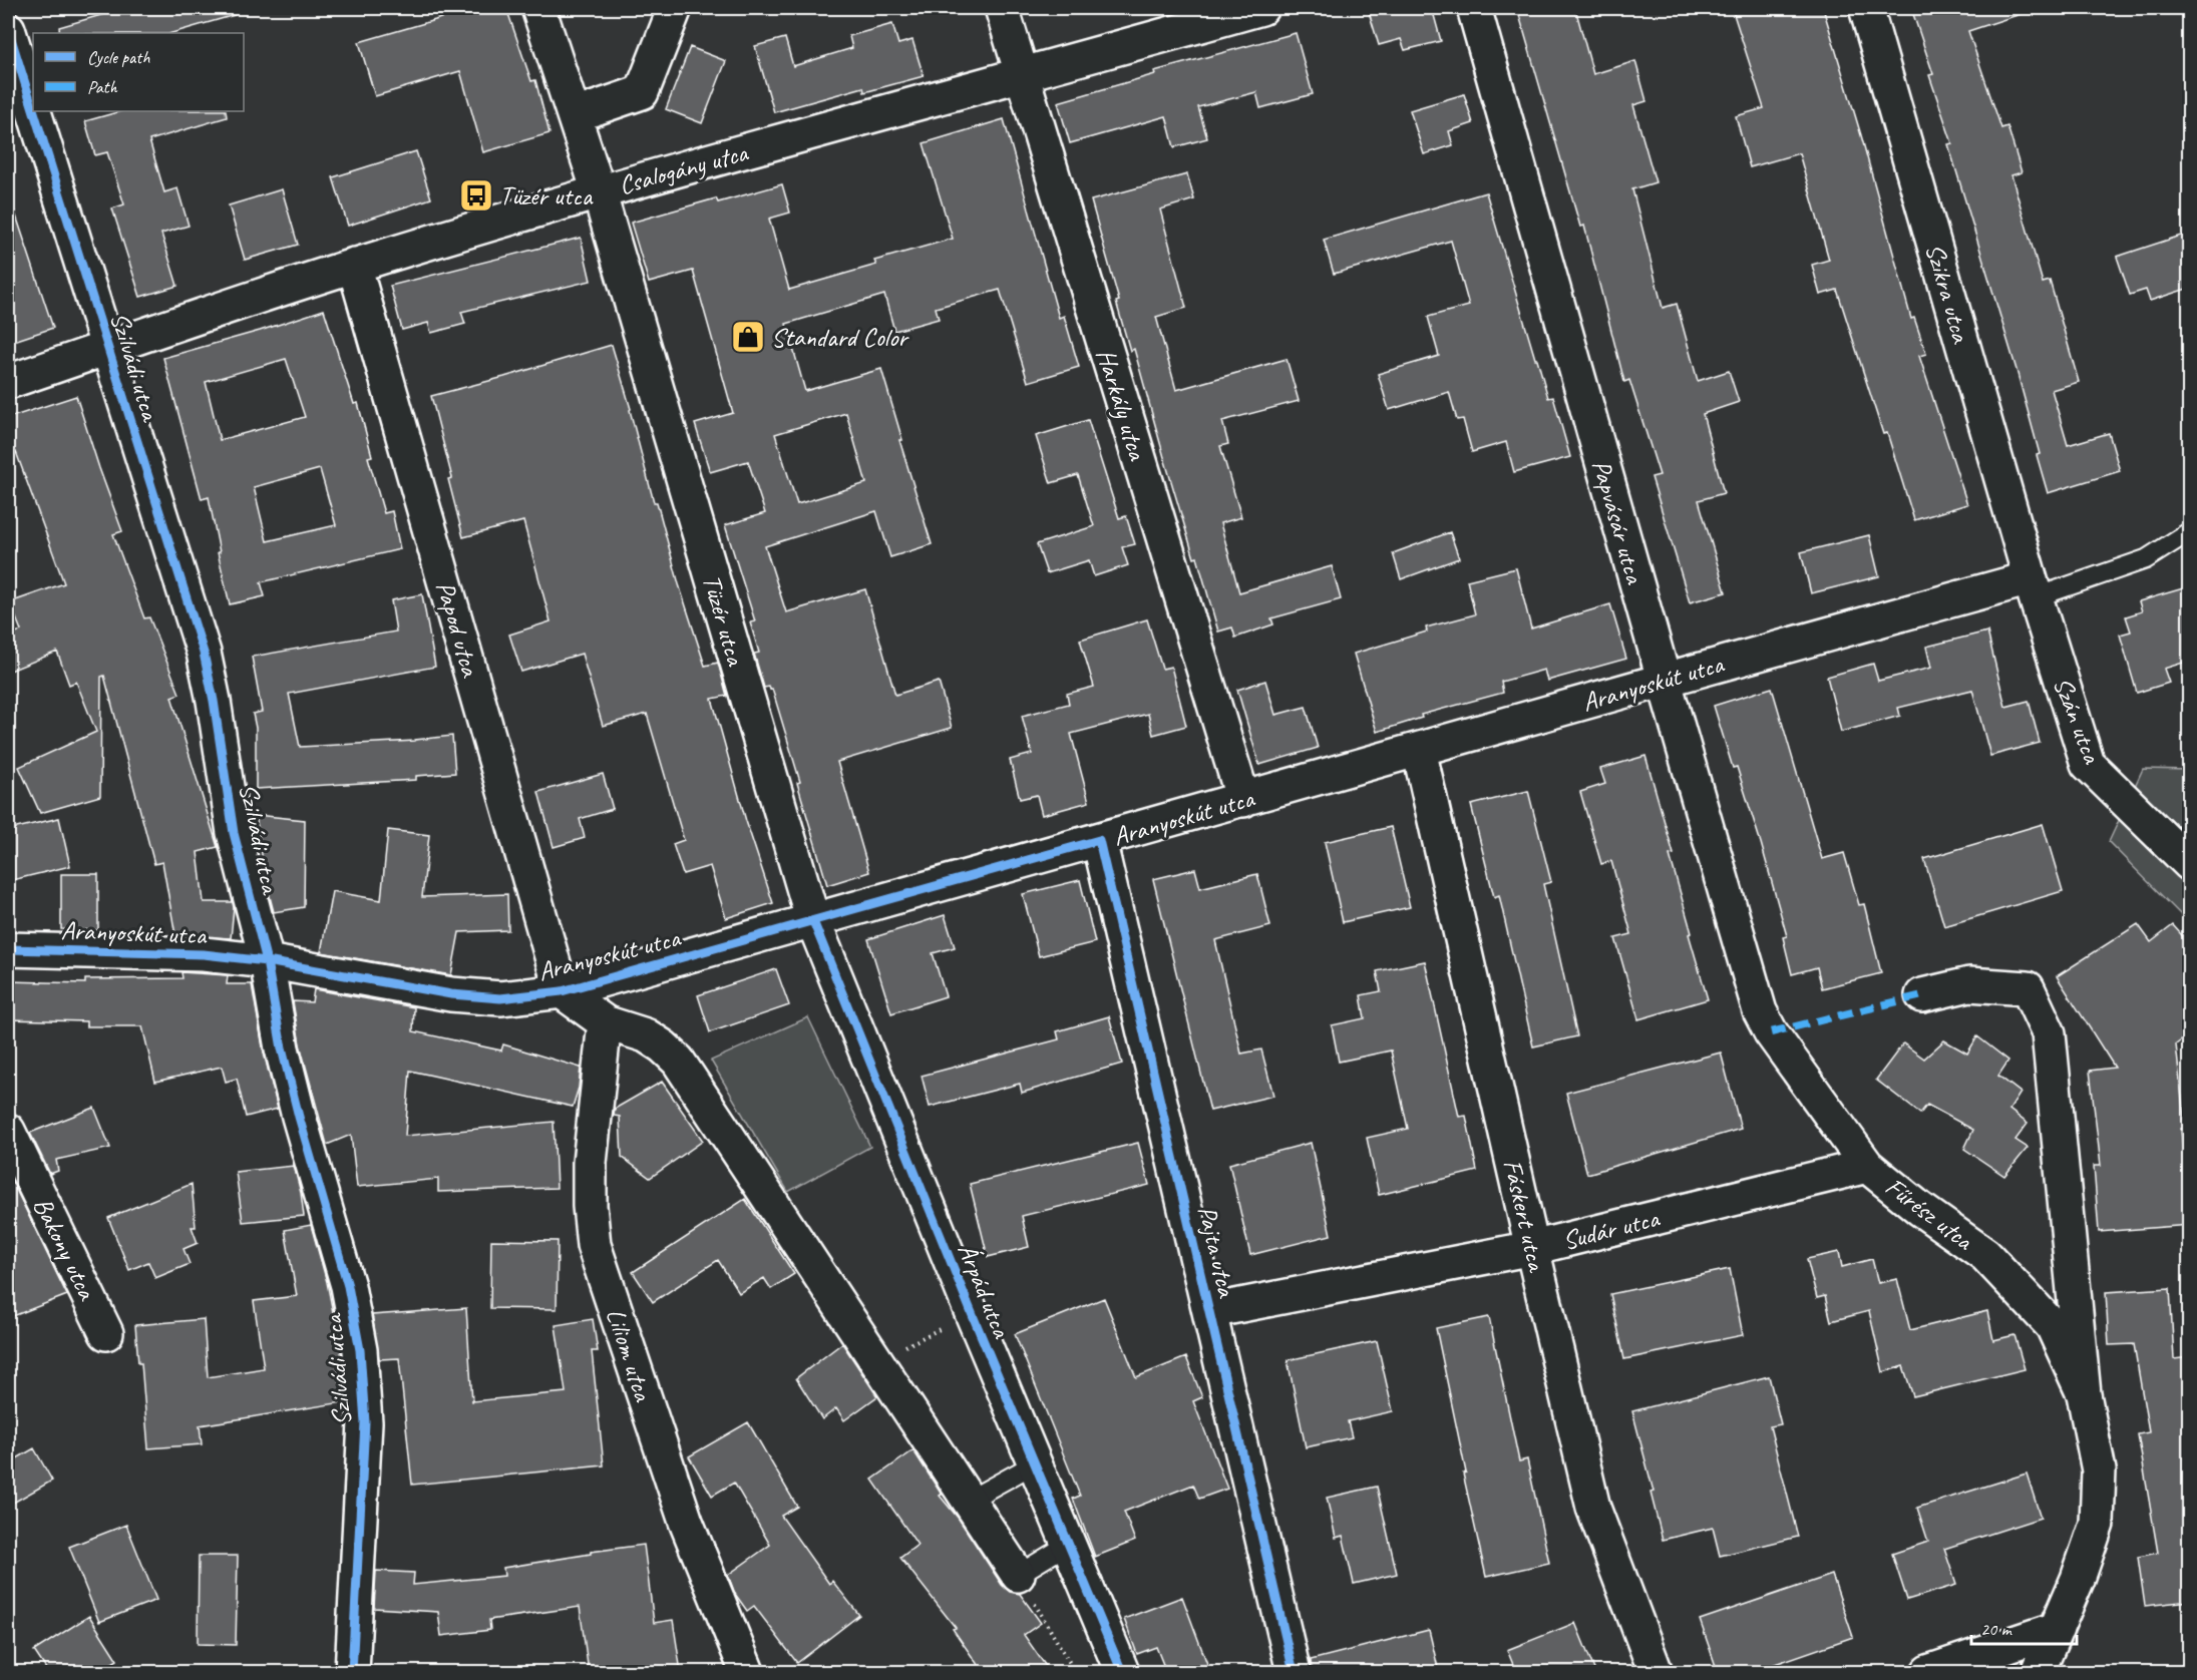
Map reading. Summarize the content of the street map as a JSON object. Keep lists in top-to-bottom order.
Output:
{
  "streets": {
    "street": [
      "Csalogány utca",
      "Szikra utca",
      "Szilvádi utca",
      "Harkály utca",
      "Papvásár utca",
      "Tüzér utca",
      "Papod utca",
      "Aranyoskút utca",
      "Szán utca",
      "Fűrész utca",
      "Fáskert utca",
      "Sudár utca",
      "Bakony utca",
      "Pajta utca",
      "Árpád utca",
      "Liliom utca"
    ]
  },
  "crossings": [
    ["Csalogány utca", "Szilvádi utca"],
    ["Csalogány utca", "Harkály utca"],
    ["Csalogány utca", "Tüzér utca"],
    ["Csalogány utca", "Papod utca"],
    ["Szikra utca", "Aranyoskút utca"],
    ["Szikra utca", "Szán utca"],
    ["Szilvádi utca", "Aranyoskút utca"],
    ["Harkály utca", "Aranyoskút utca"],
    ["Papvásár utca", "Aranyoskút utca"],
    ["Papvásár utca", "Fűrész utca"],
    ["Tüzér utca", "Aranyoskút utca"],
    ["Tüzér utca", "Árpád utca"],
    ["Papod utca", "Aranyoskút utca"],
    ["Aranyoskút utca", "Szán utca"],
    ["Aranyoskút utca", "Fáskert utca"],
    ["Aranyoskút utca", "Pajta utca"],
    ["Aranyoskút utca", "Árpád utca"],
    ["Fűrész utca", "Sudár utca"],
    ["Fáskert utca", "Sudár utca"],
    ["Sudár utca", "Pajta utca"]
  ],
  "places": {
    "bus stop": ["Tüzér utca"],
    "shop": ["Standard Color"]
  },
  "legend": ["Cycle path", "Path"],
  "scale_bar": "20 m"
}
